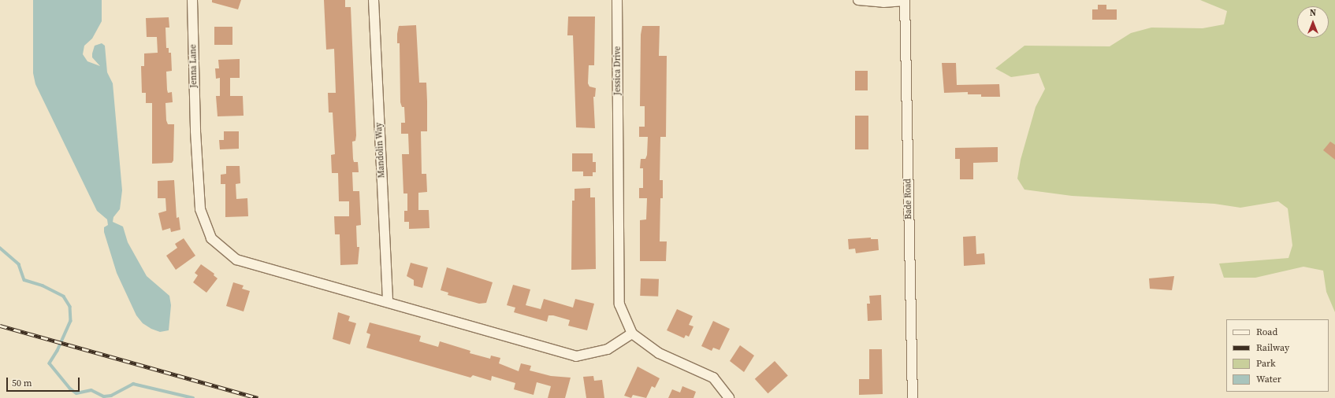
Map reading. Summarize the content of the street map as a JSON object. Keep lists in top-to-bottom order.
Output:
{
  "streets": {
    "street": [
      "Jenna Lane",
      "Jessica Drive",
      "Mandolin Way",
      "Bade Road"
    ]
  },
  "crossings": [
    ["Jenna Lane", "Jessica Drive"],
    ["Jenna Lane", "Mandolin Way"]
  ],
  "legend": [
    "Road",
    "Railway",
    "Park",
    "Water"
  ],
  "scale_bar": "50 m",
  "north": "top"
}
